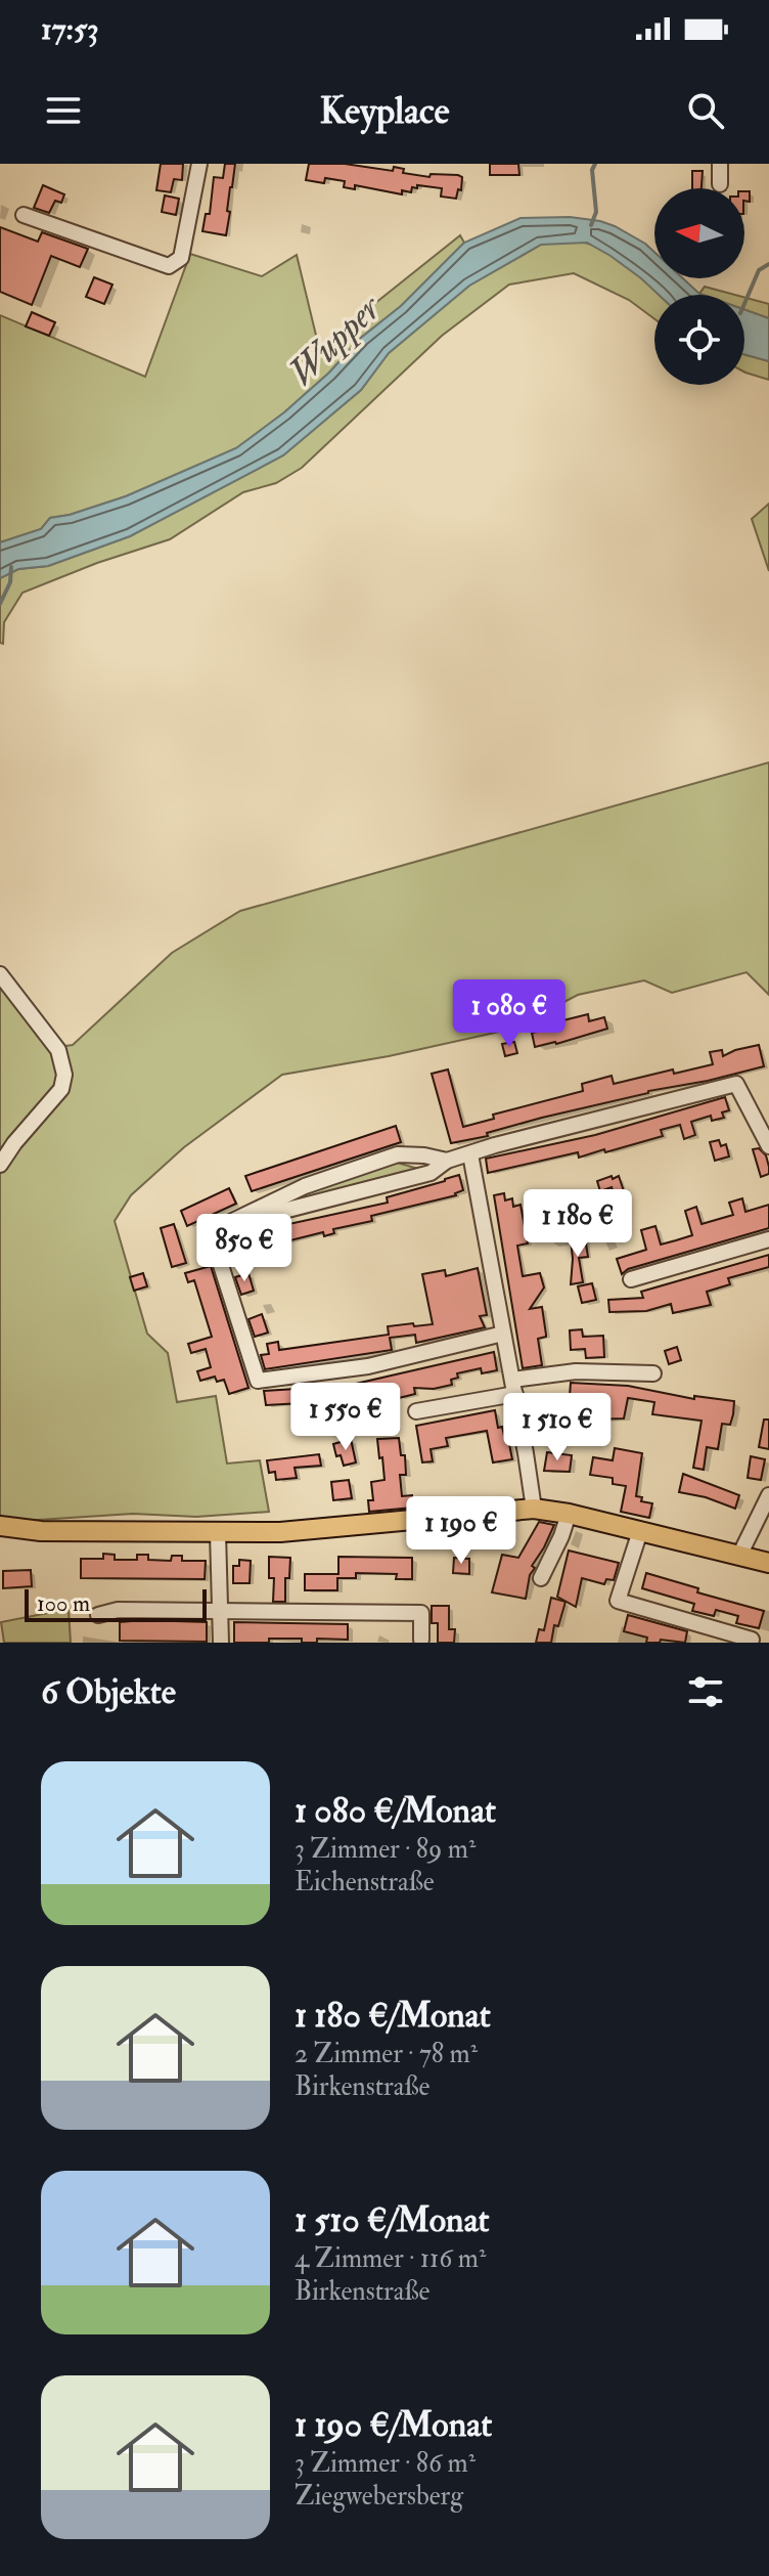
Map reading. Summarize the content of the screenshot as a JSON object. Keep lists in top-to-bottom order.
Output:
{
  "water": ["Wupper"],
  "scale_bar": "100 m",
  "north": "left",
  "page": {
    "status": "17:53",
    "header": "Keyplace",
    "price": [
      "1 080 €",
      "1 180 €",
      "850 €",
      "1 550 €",
      "1 510 €",
      "1 190 €"
    ],
    "scale": "100 m",
    "heading": "6 Objekte",
    "list": [
      {
        "name": "1 080 €/Monat",
        "note": "3 Zimmer · 89 m² · Eichenstraße"
      },
      {
        "name": "1 180 €/Monat",
        "note": "2 Zimmer · 78 m² · Birkenstraße"
      },
      {
        "name": "1 510 €/Monat",
        "note": "4 Zimmer · 116 m² · Birkenstraße"
      },
      {
        "name": "1 190 €/Monat",
        "note": "3 Zimmer · 86 m² · Ziegwebersberg"
      }
    ]
  }
}
